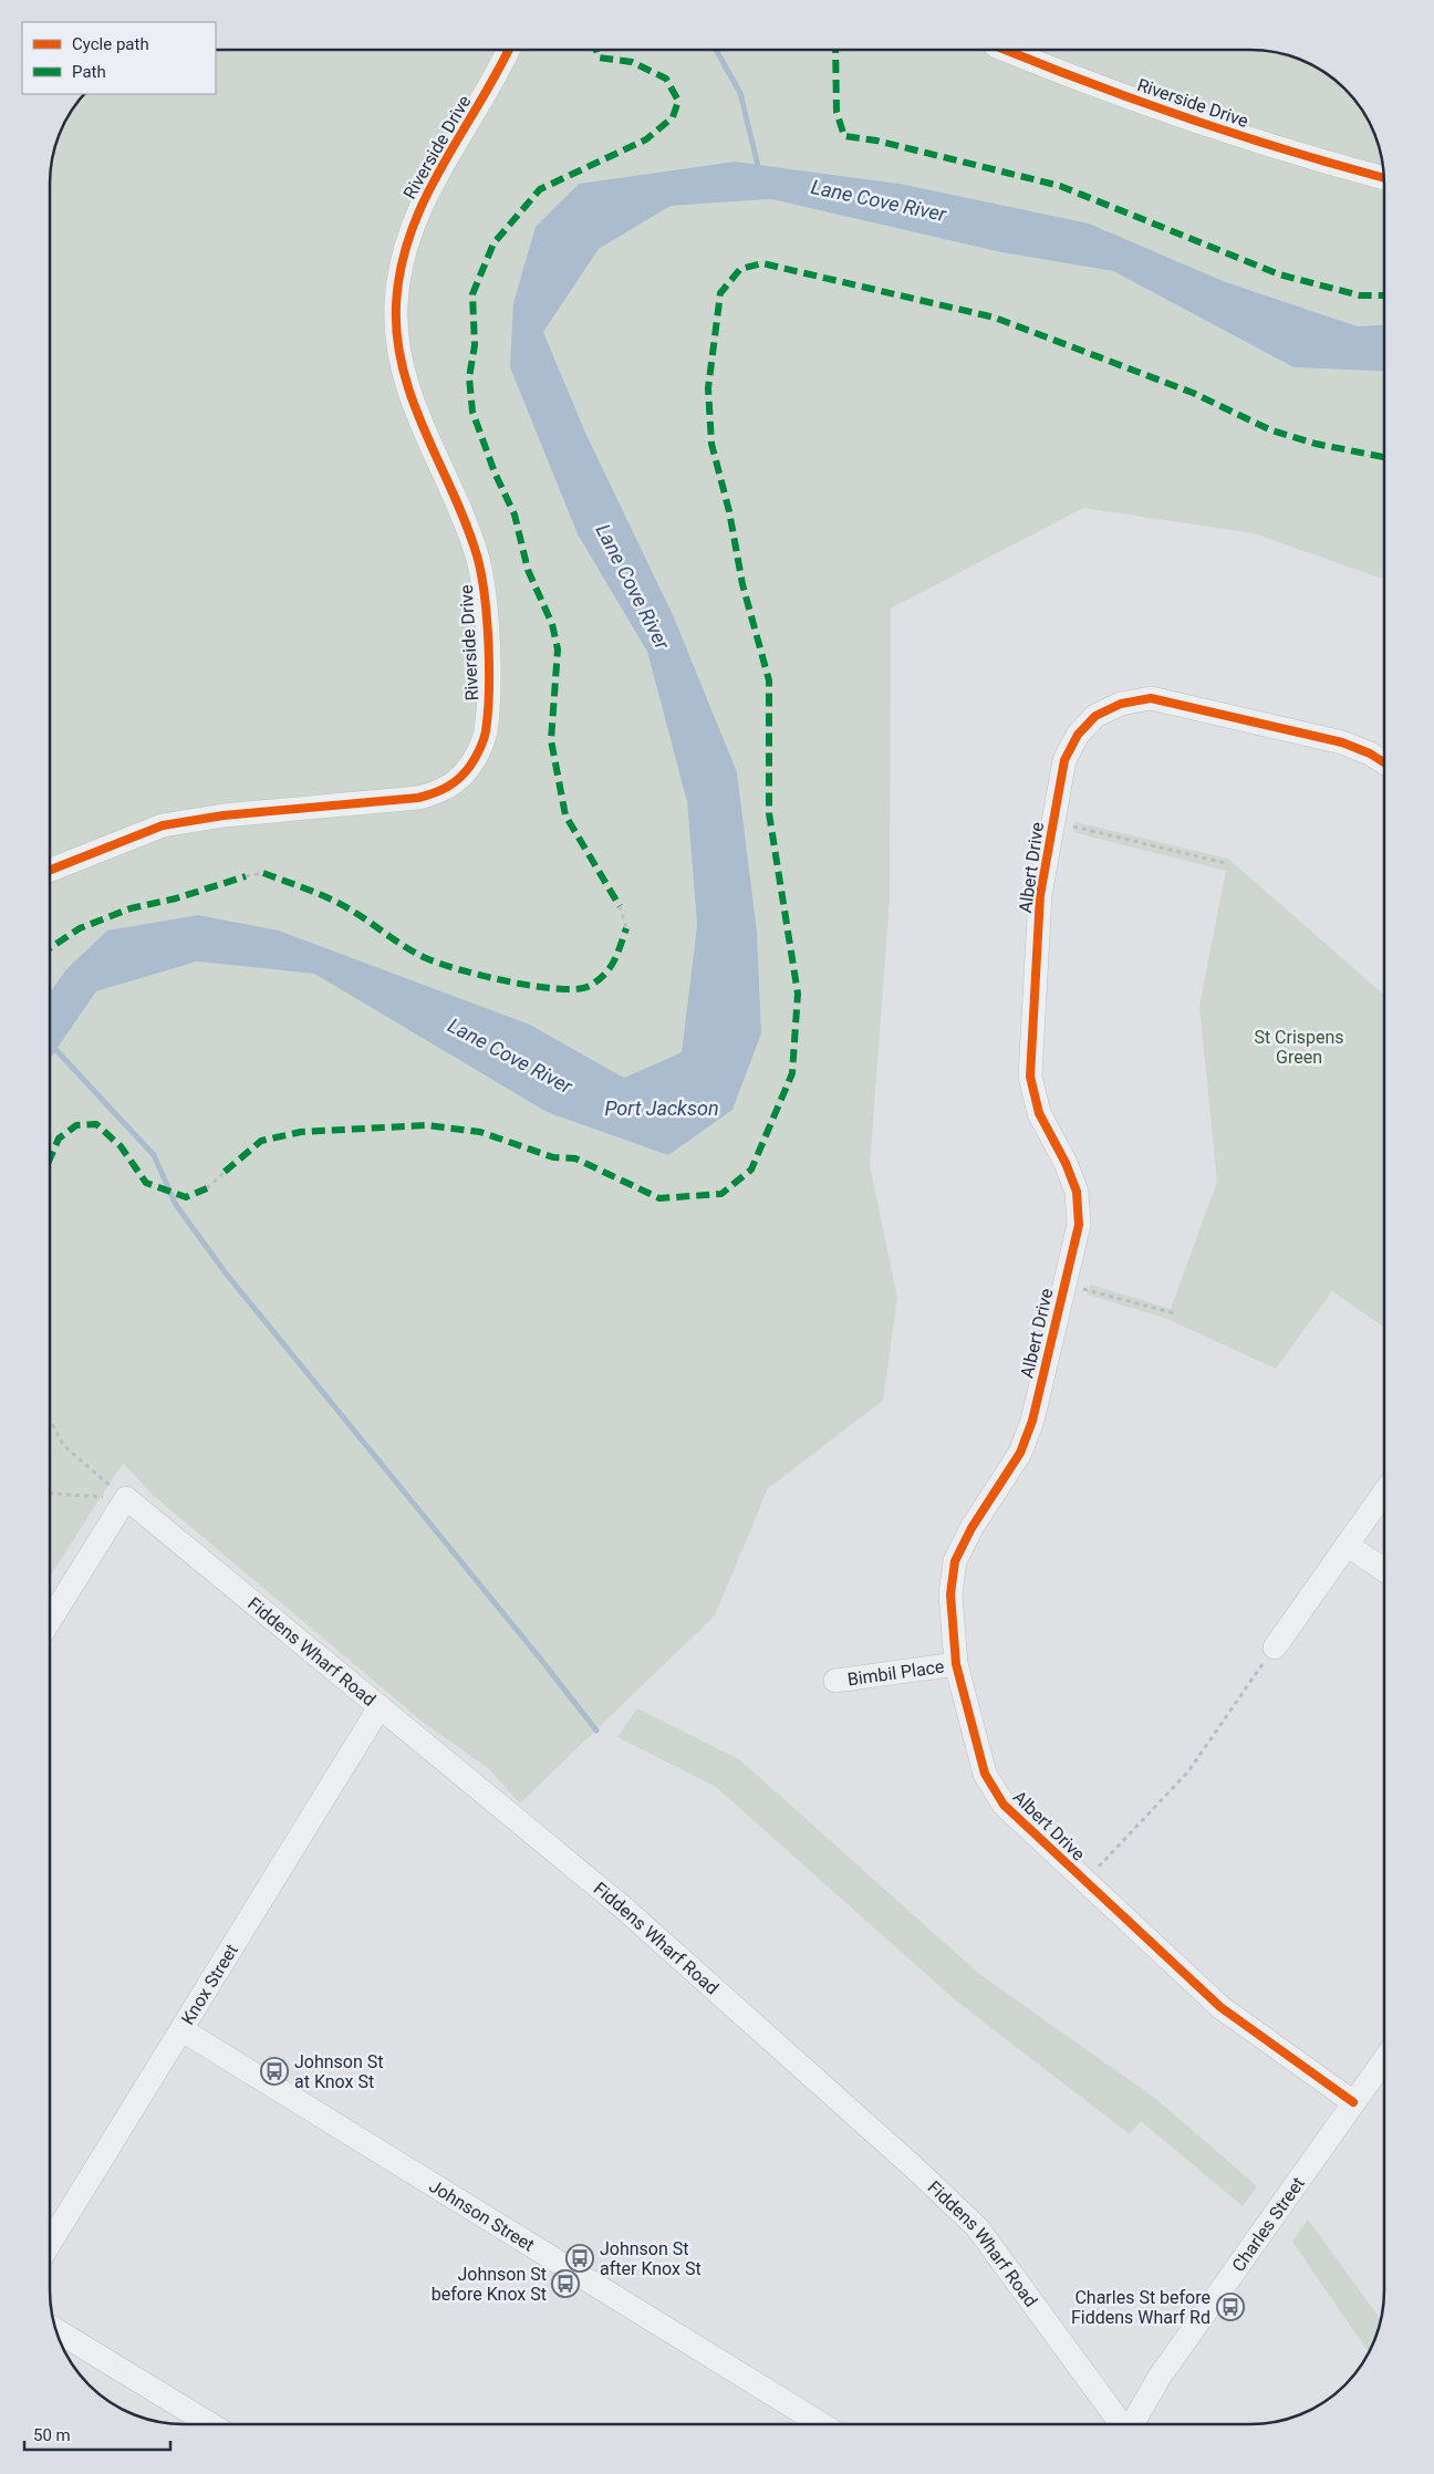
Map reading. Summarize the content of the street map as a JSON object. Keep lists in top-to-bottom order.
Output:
{
  "streets": {
    "street": [
      "Riverside Drive",
      "Albert Drive",
      "Fiddens Wharf Road",
      "Bimbil Place",
      "Knox Street",
      "Johnson Street",
      "Charles Street"
    ]
  },
  "crossings": [
    ["Albert Drive", "Bimbil Place"],
    ["Albert Drive", "Charles Street"],
    ["Fiddens Wharf Road", "Knox Street"],
    ["Knox Street", "Johnson Street"]
  ],
  "water": ["Lane Cove River", "Port Jackson"],
  "parks": ["St Crispens Green"],
  "places": {
    "bus stop": [
      "Johnson St at Knox St",
      "Johnson St after Knox St",
      "Johnson St before Knox St",
      "Charles St before Fiddens Wharf Rd"
    ]
  },
  "legend": ["Cycle path", "Path"],
  "scale_bar": "50 m"
}
